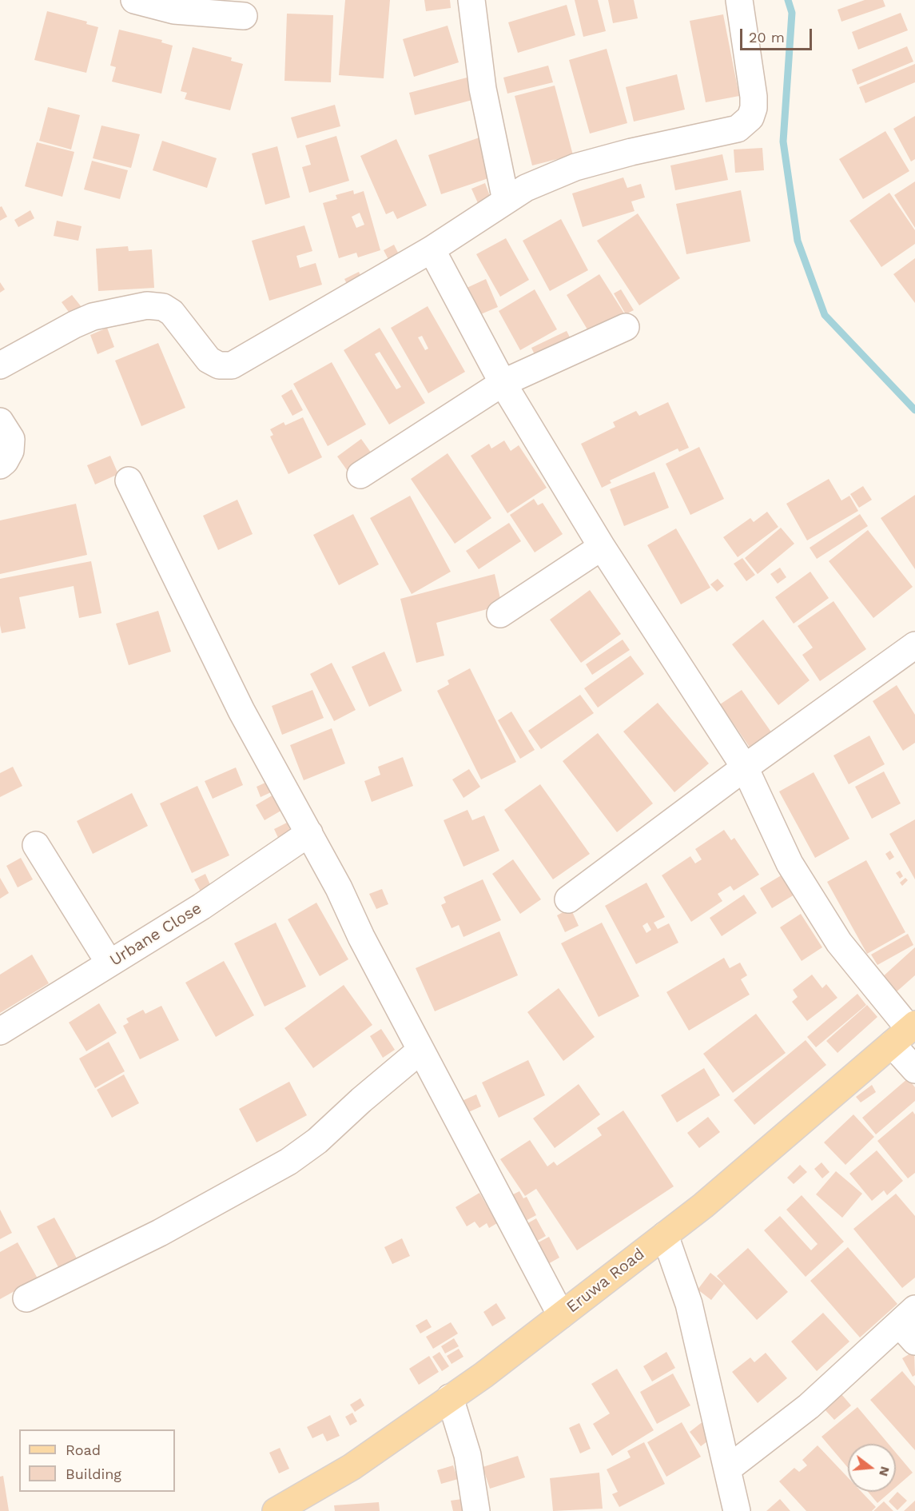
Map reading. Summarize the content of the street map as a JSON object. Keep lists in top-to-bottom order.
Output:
{
  "streets": {
    "main road": ["Eruwa Road"],
    "street": ["Urbane Close"]
  },
  "legend": ["Road", "Building"],
  "scale_bar": "20 m",
  "north": "right"
}
